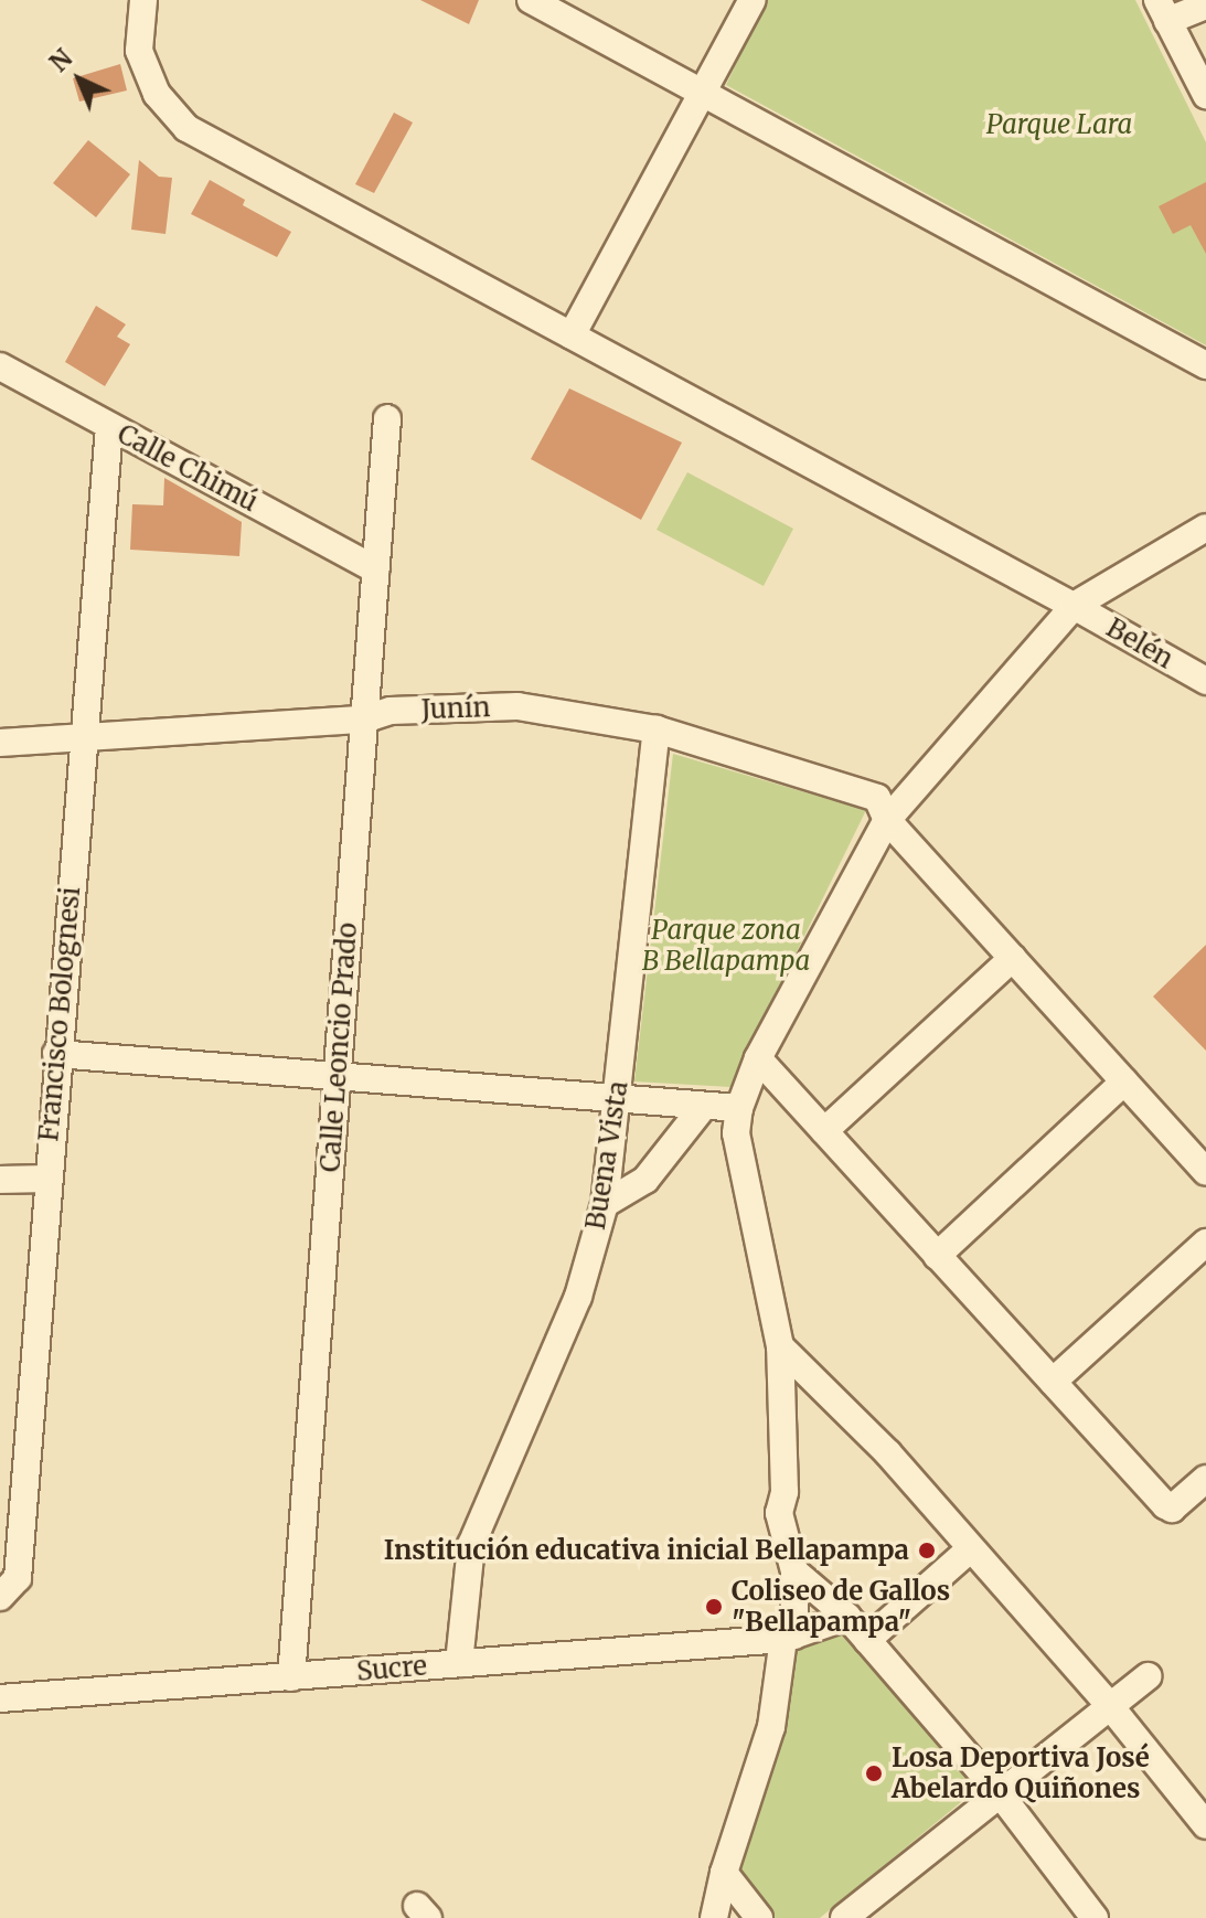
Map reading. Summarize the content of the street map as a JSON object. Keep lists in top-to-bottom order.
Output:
{
  "streets": {
    "street": [
      "Calle Chimú",
      "Belén",
      "Junín",
      "Francisco Bolognesi",
      "Calle Leoncio Prado",
      "Buena Vista",
      "Sucre"
    ]
  },
  "crossings": [
    ["Calle Chimú", "Francisco Bolognesi"],
    ["Calle Chimú", "Calle Leoncio Prado"],
    ["Junín", "Francisco Bolognesi"],
    ["Junín", "Calle Leoncio Prado"],
    ["Junín", "Buena Vista"],
    ["Calle Leoncio Prado", "Sucre"],
    ["Buena Vista", "Sucre"]
  ],
  "parks": ["Parque Lara", "Parque zona B Bellapampa"],
  "places": ["Institución educativa inicial Bellapampa", "Coliseo de Gallos \"Bellapampa\"", "Losa Deportiva José Abelardo Quiñones"],
  "north": "top left"
}
